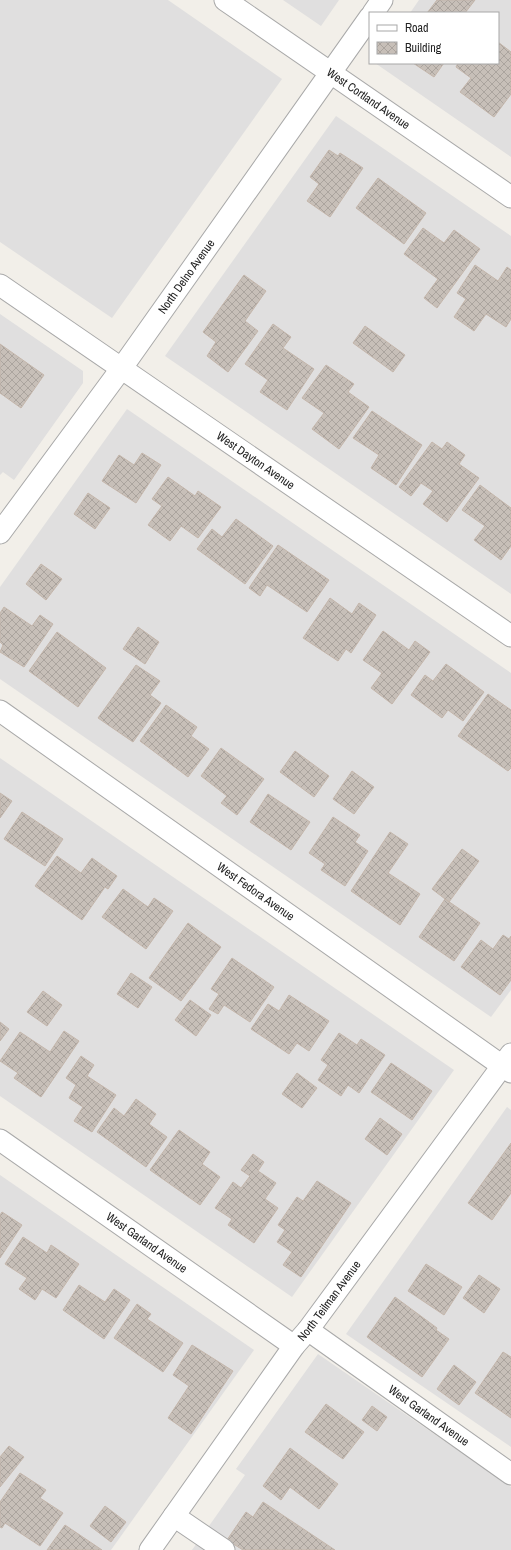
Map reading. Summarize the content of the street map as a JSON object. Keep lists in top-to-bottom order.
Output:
{
  "streets": {
    "street": [
      "West Cortland Avenue",
      "North Delno Avenue",
      "West Dayton Avenue",
      "West Fedora Avenue",
      "West Garland Avenue",
      "North Teilman Avenue"
    ]
  },
  "crossings": [
    ["West Cortland Avenue", "North Delno Avenue"],
    ["North Delno Avenue", "West Dayton Avenue"],
    ["West Fedora Avenue", "North Teilman Avenue"],
    ["West Garland Avenue", "North Teilman Avenue"]
  ],
  "legend": ["Road", "Building"]
}
